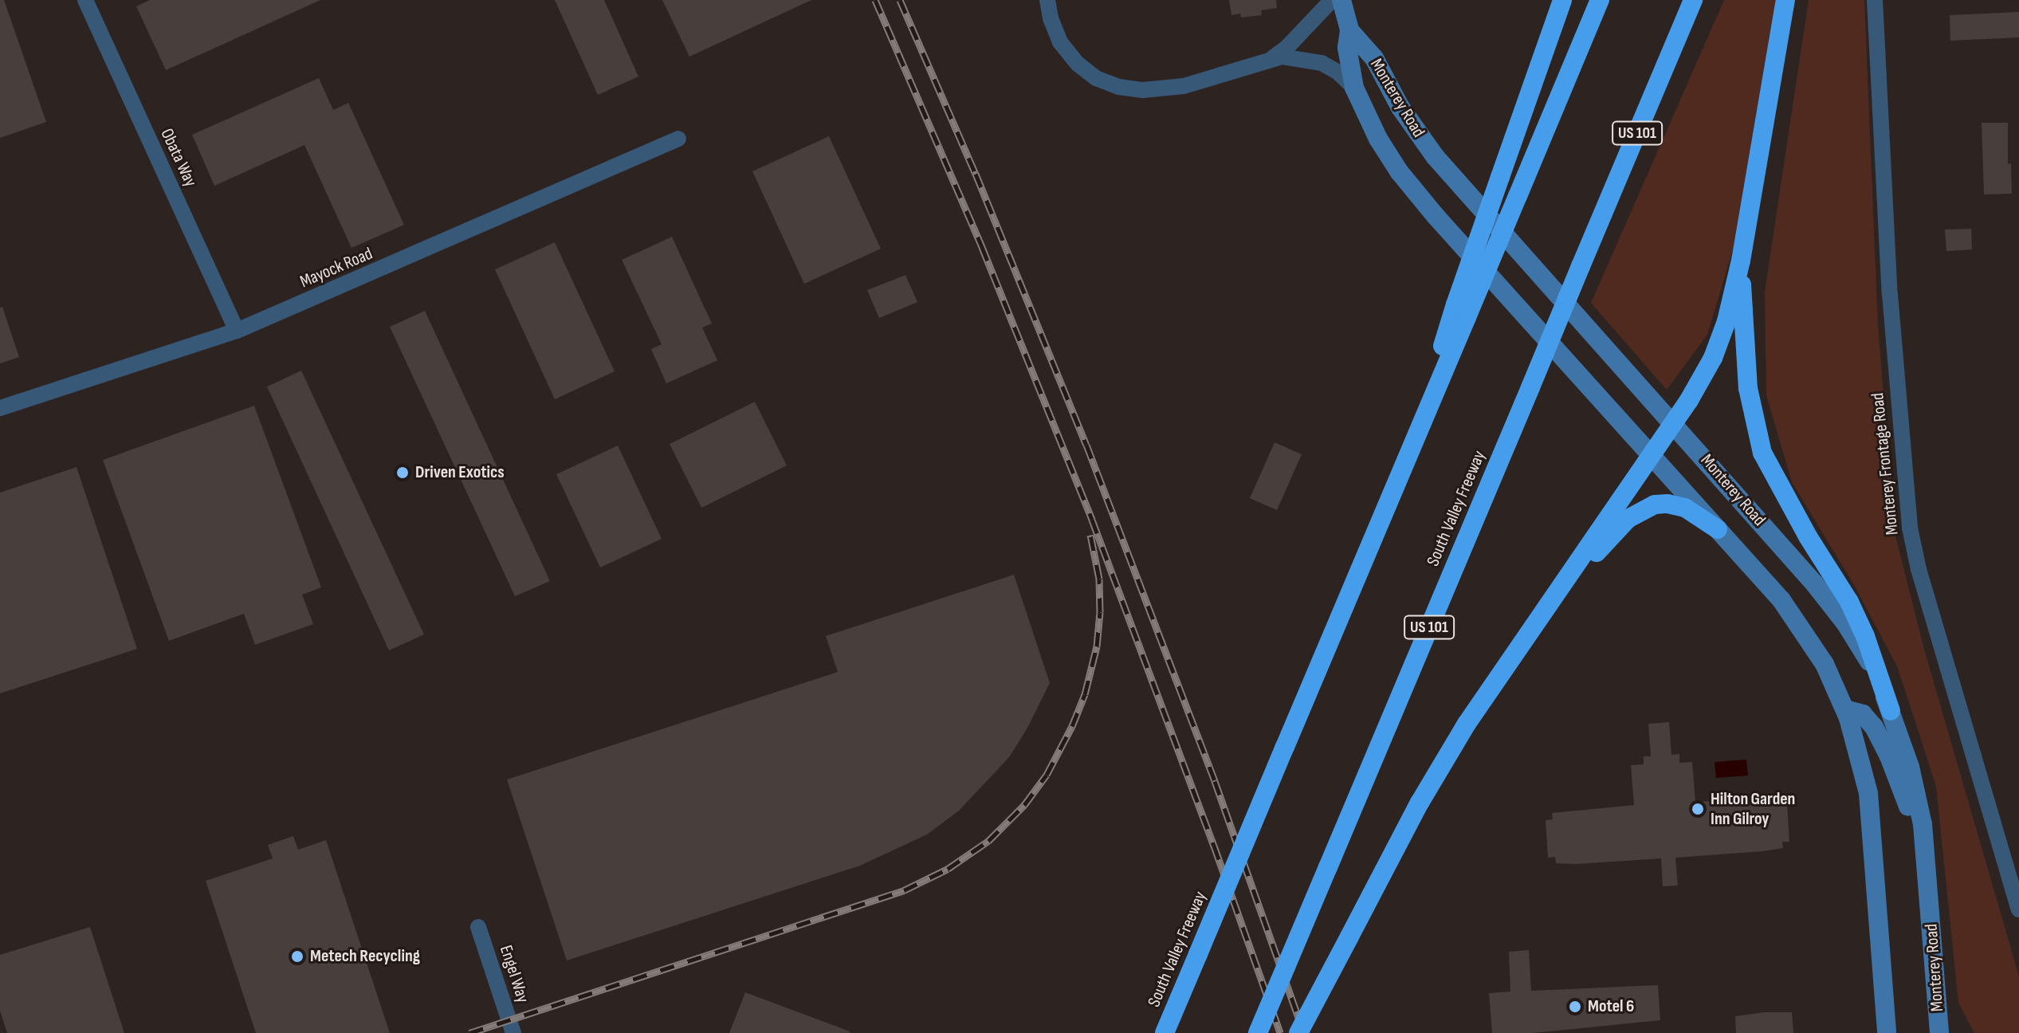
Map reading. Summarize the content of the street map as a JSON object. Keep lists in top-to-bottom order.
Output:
{
  "streets": {
    "highway": ["US 101", "South Valley Freeway"],
    "main road": ["Monterey Road"],
    "street": [
      "Obata Way",
      "Mayock Road",
      "Monterey Frontage Road",
      "Engel Way"
    ]
  },
  "crossings": [
    ["Obata Way", "Mayock Road"]
  ],
  "places": [
    "Driven Exotics",
    "Hilton Garden Inn Gilroy",
    "Metech Recycling",
    "Motel 6"
  ]
}
